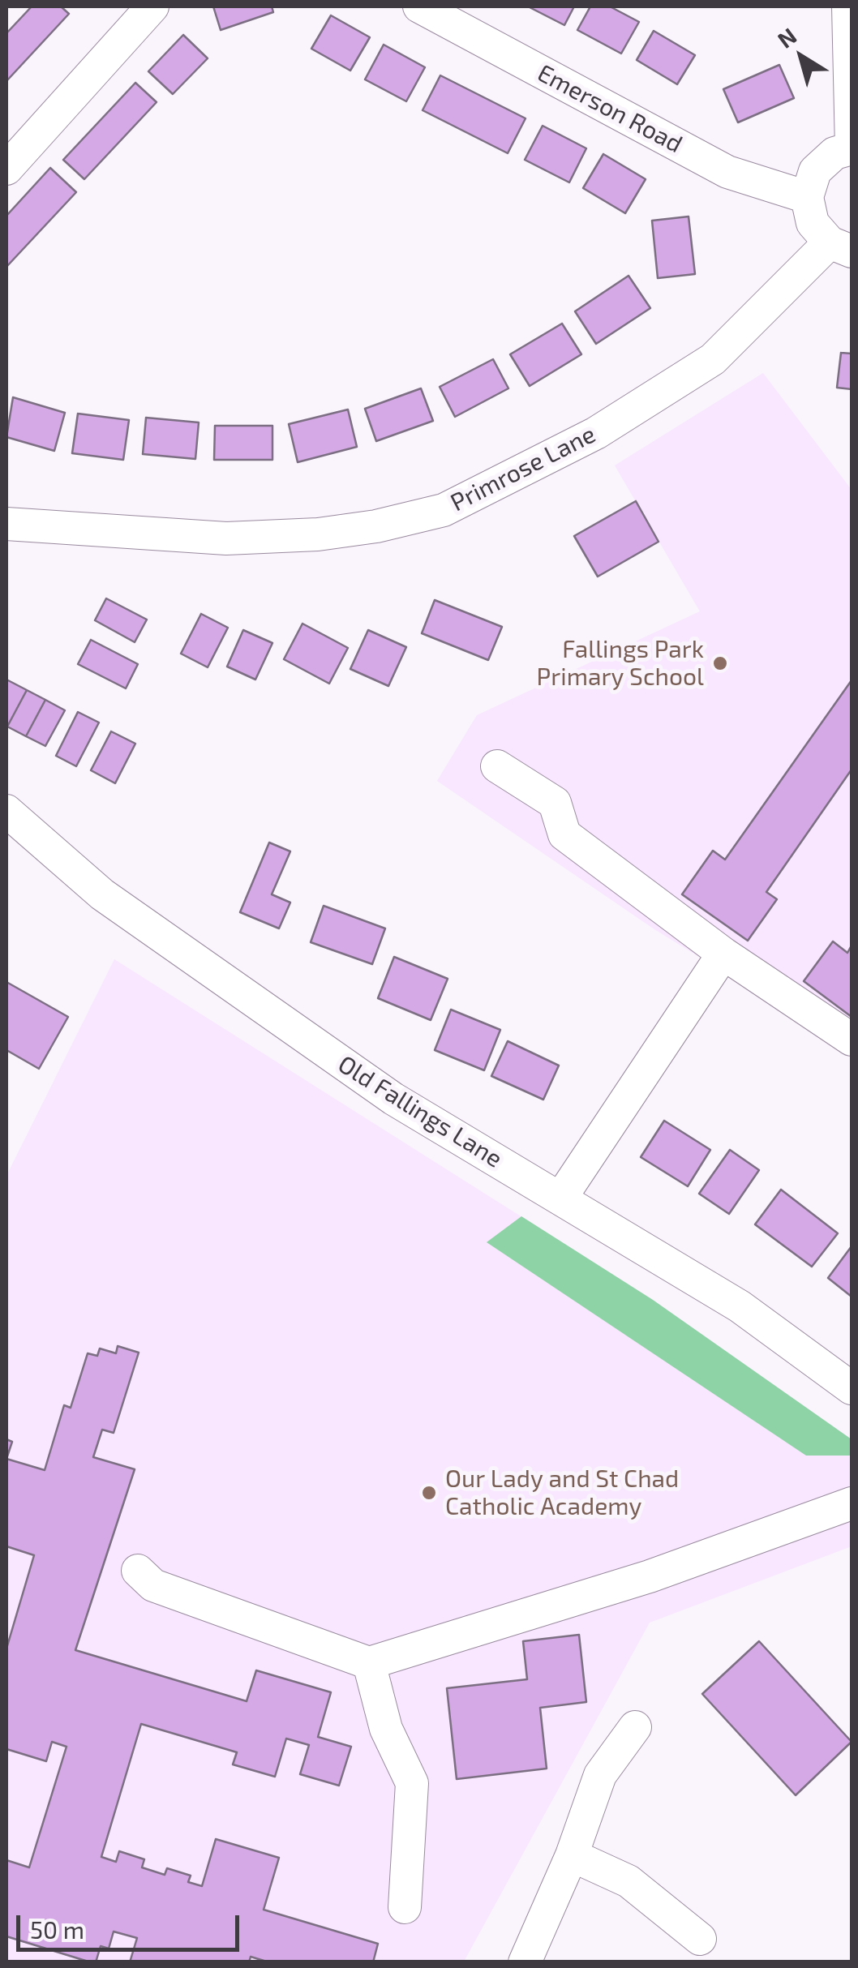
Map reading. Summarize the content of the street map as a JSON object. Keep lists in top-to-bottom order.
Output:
{
  "streets": {
    "street": ["Emerson Road", "Primrose Lane", "Old Fallings Lane"]
  },
  "places": ["Fallings Park Primary School", "Our Lady and St Chad Catholic Academy"],
  "scale_bar": "50 m",
  "north": "top left"
}
